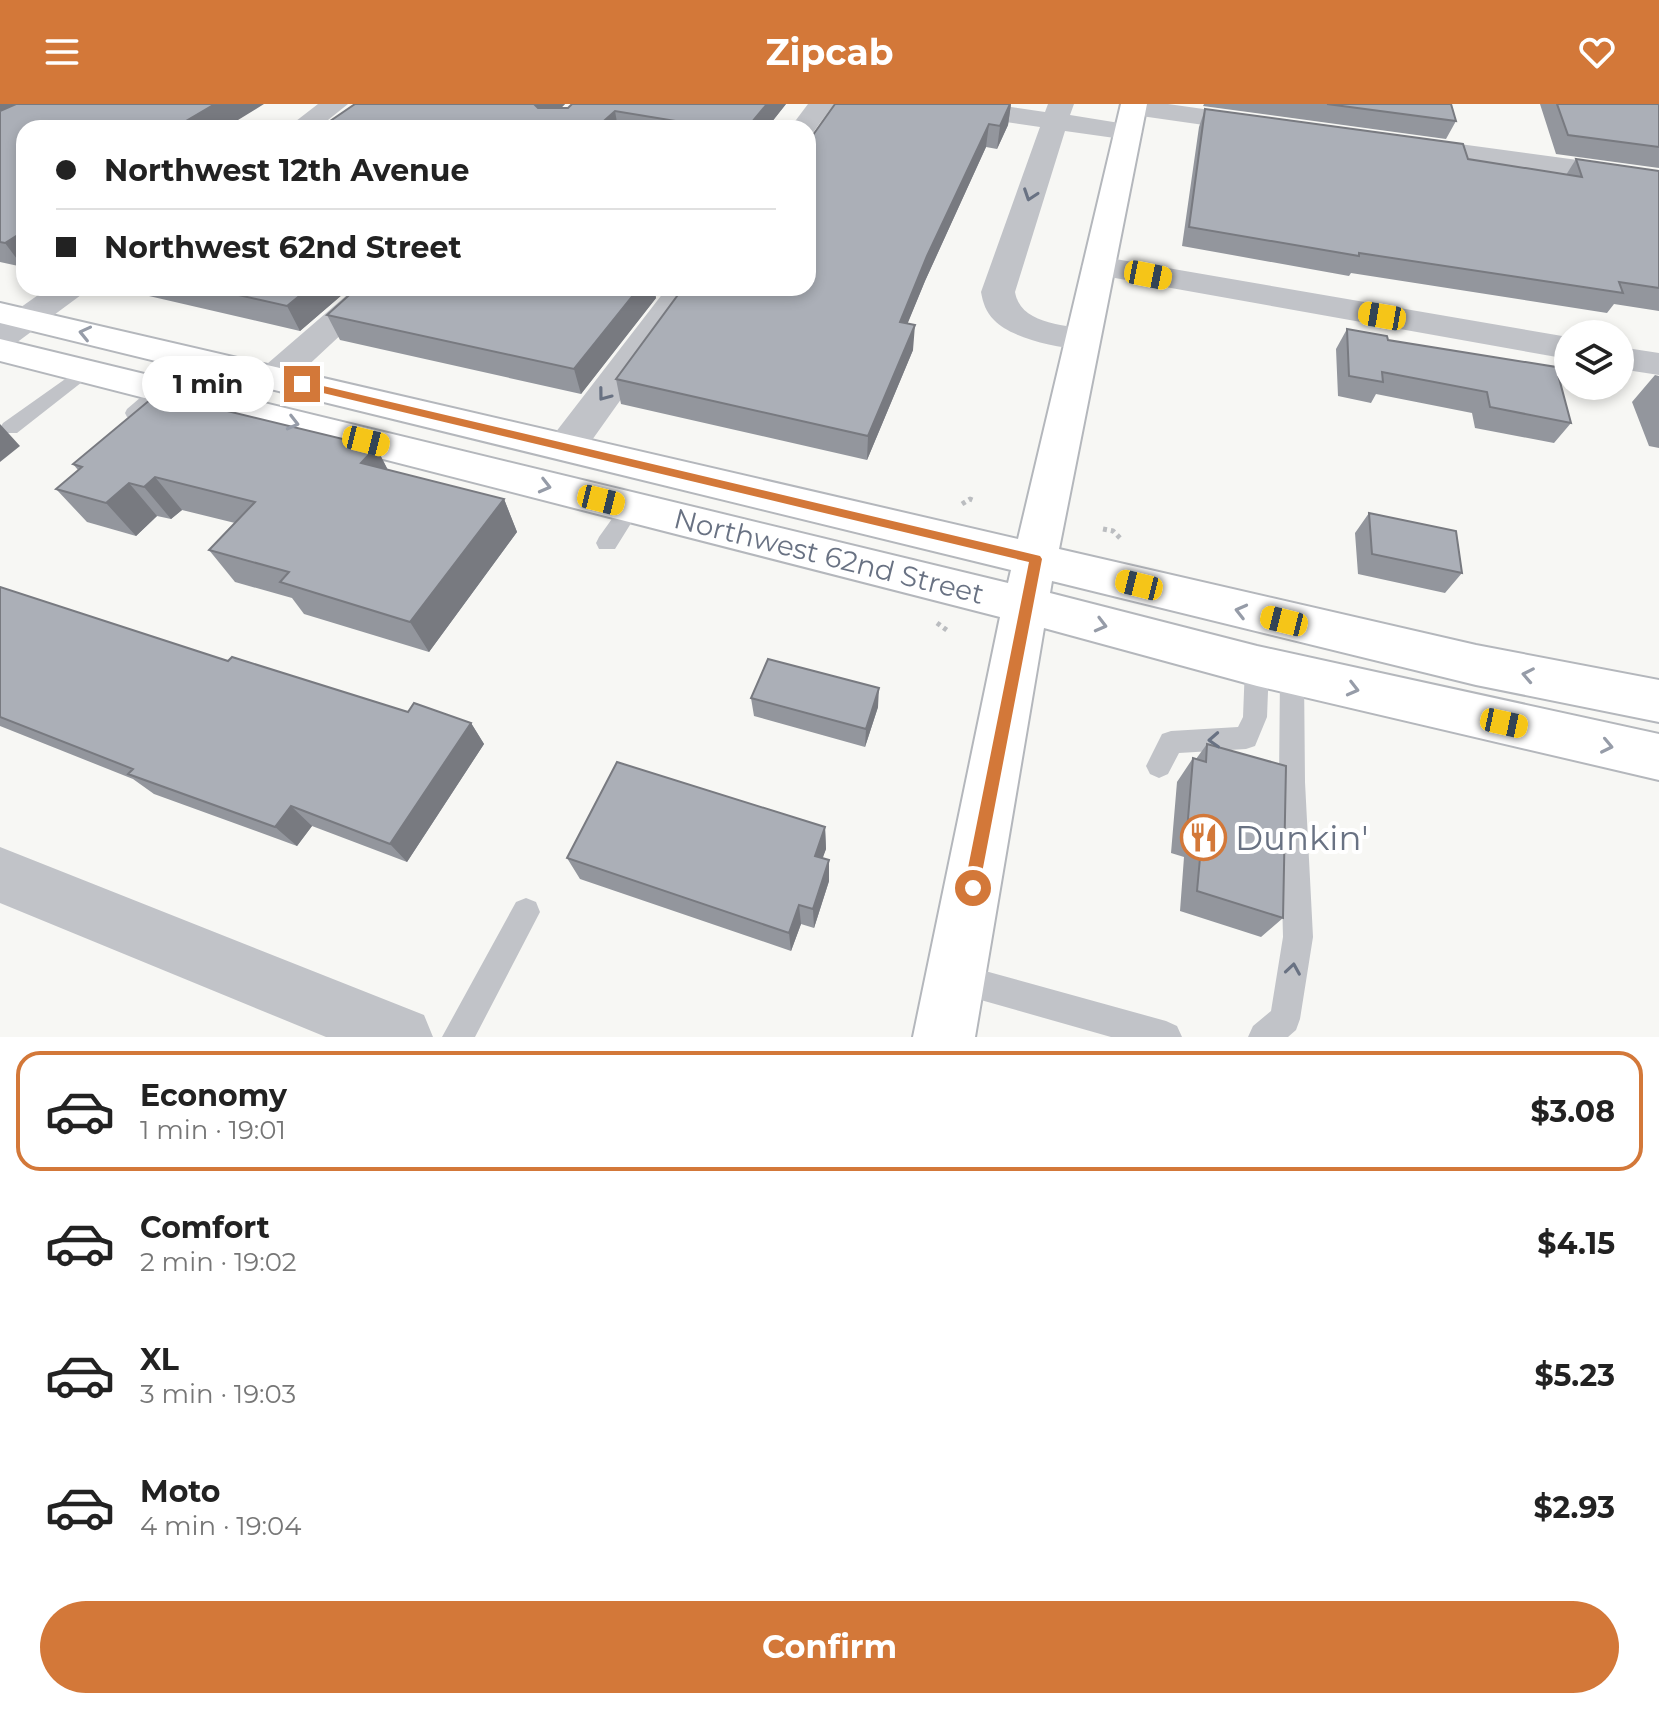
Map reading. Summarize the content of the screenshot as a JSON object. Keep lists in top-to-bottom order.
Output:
{
  "streets": {
    "main road": ["Northwest 62nd Street"]
  },
  "places": {
    "restaurant": ["Dunkin'"]
  },
  "page": {
    "header": "Zipcab",
    "banner": ["Northwest 12th Avenue", "Northwest 62nd Street"],
    "bubble": "1 min",
    "list": [
      {
        "name": "Economy",
        "note": "1 min · 19:01",
        "value": "$3.08"
      },
      {
        "name": "Comfort",
        "note": "2 min · 19:02",
        "value": "$4.15"
      },
      {
        "name": "XL",
        "note": "3 min · 19:03",
        "value": "$5.23"
      },
      {
        "name": "Moto",
        "note": "4 min · 19:04",
        "value": "$2.93"
      }
    ],
    "buttons": "Confirm"
  }
}
